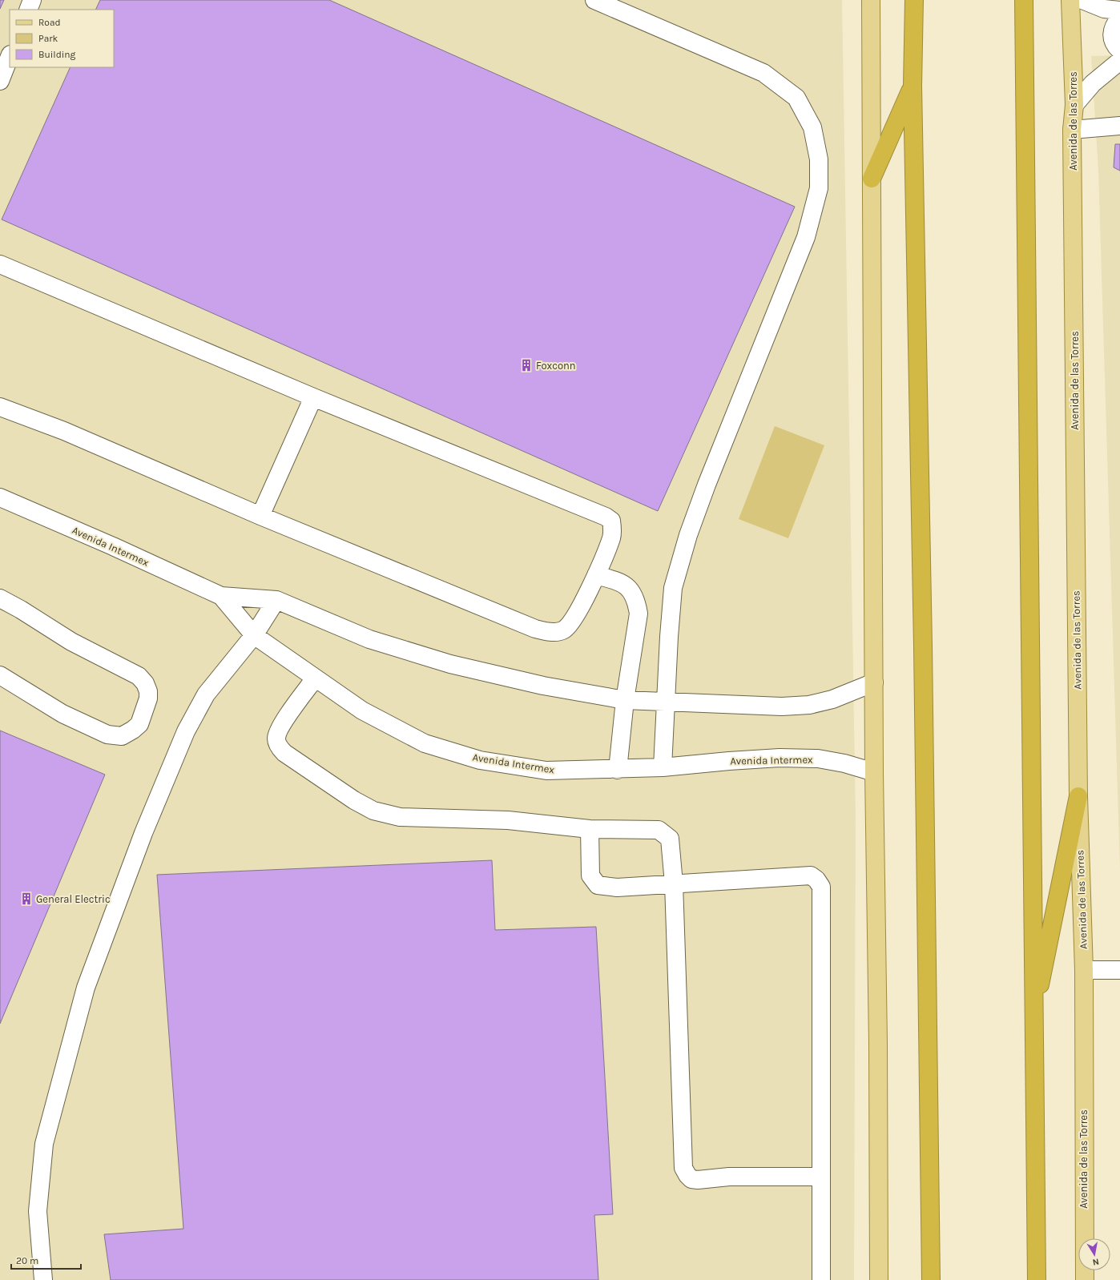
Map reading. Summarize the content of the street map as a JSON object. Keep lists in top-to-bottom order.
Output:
{
  "streets": {
    "main road": ["Avenida de las Torres"],
    "street": ["Avenida Intermex"]
  },
  "places": {
    "building": ["Foxconn", "General Electric"]
  },
  "legend": ["Road", "Park", "Building"],
  "scale_bar": "20 m",
  "north": "bottom"
}
